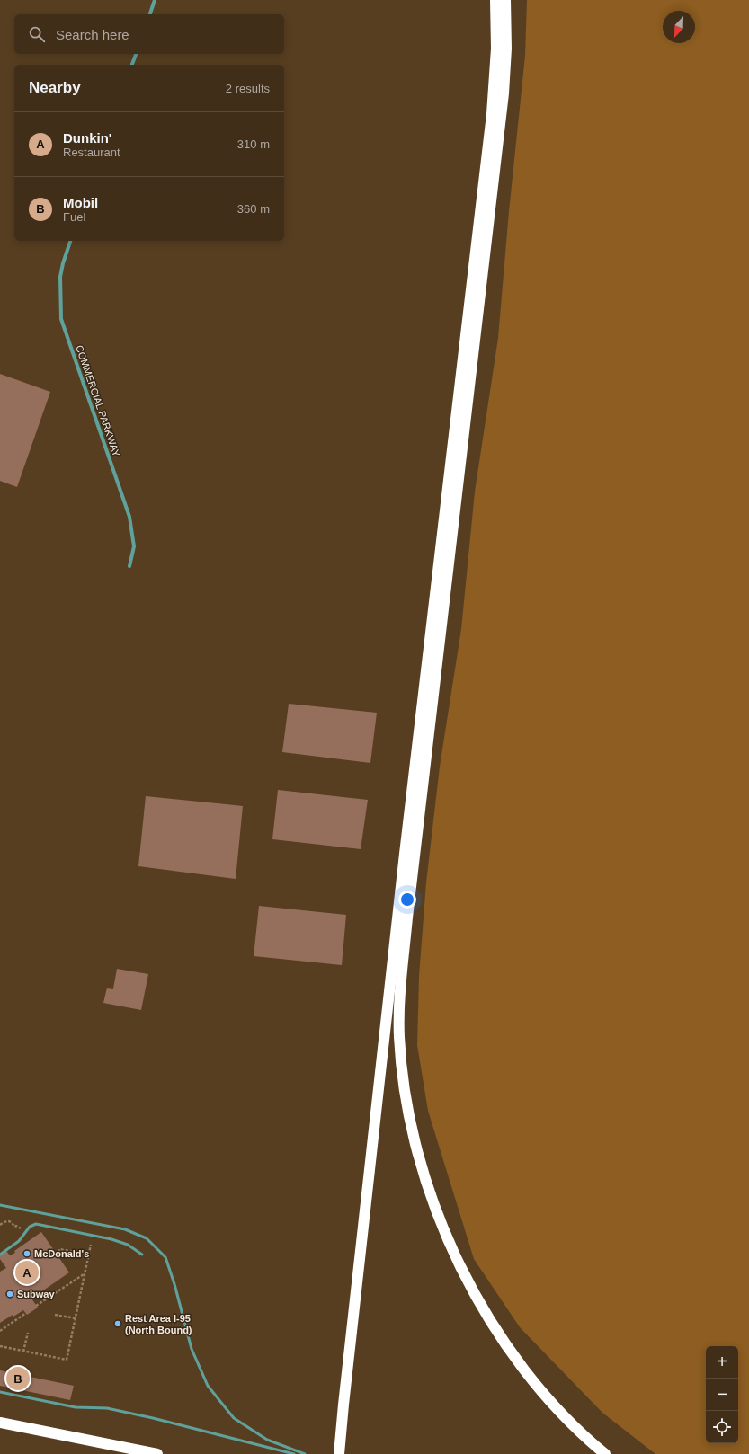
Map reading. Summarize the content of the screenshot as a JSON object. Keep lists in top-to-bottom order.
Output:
{
  "streets": {
    "street": ["COMMERCIAL PARKWAY"]
  },
  "places": ["McDonald's", "Subway", "Rest Area I-95 (North Bound)"],
  "north": "bottom left",
  "page": {
    "search": "Search here",
    "heading": ["Nearby", "2 results"],
    "list": [
      {
        "mark": "A",
        "name": "Dunkin'",
        "note": "Restaurant",
        "value": "310 m"
      },
      {
        "mark": "B",
        "name": "Mobil",
        "note": "Fuel",
        "value": "360 m"
      }
    ],
    "pins": ["A", "B"],
    "map_buttons": ["+", "−"]
  }
}
